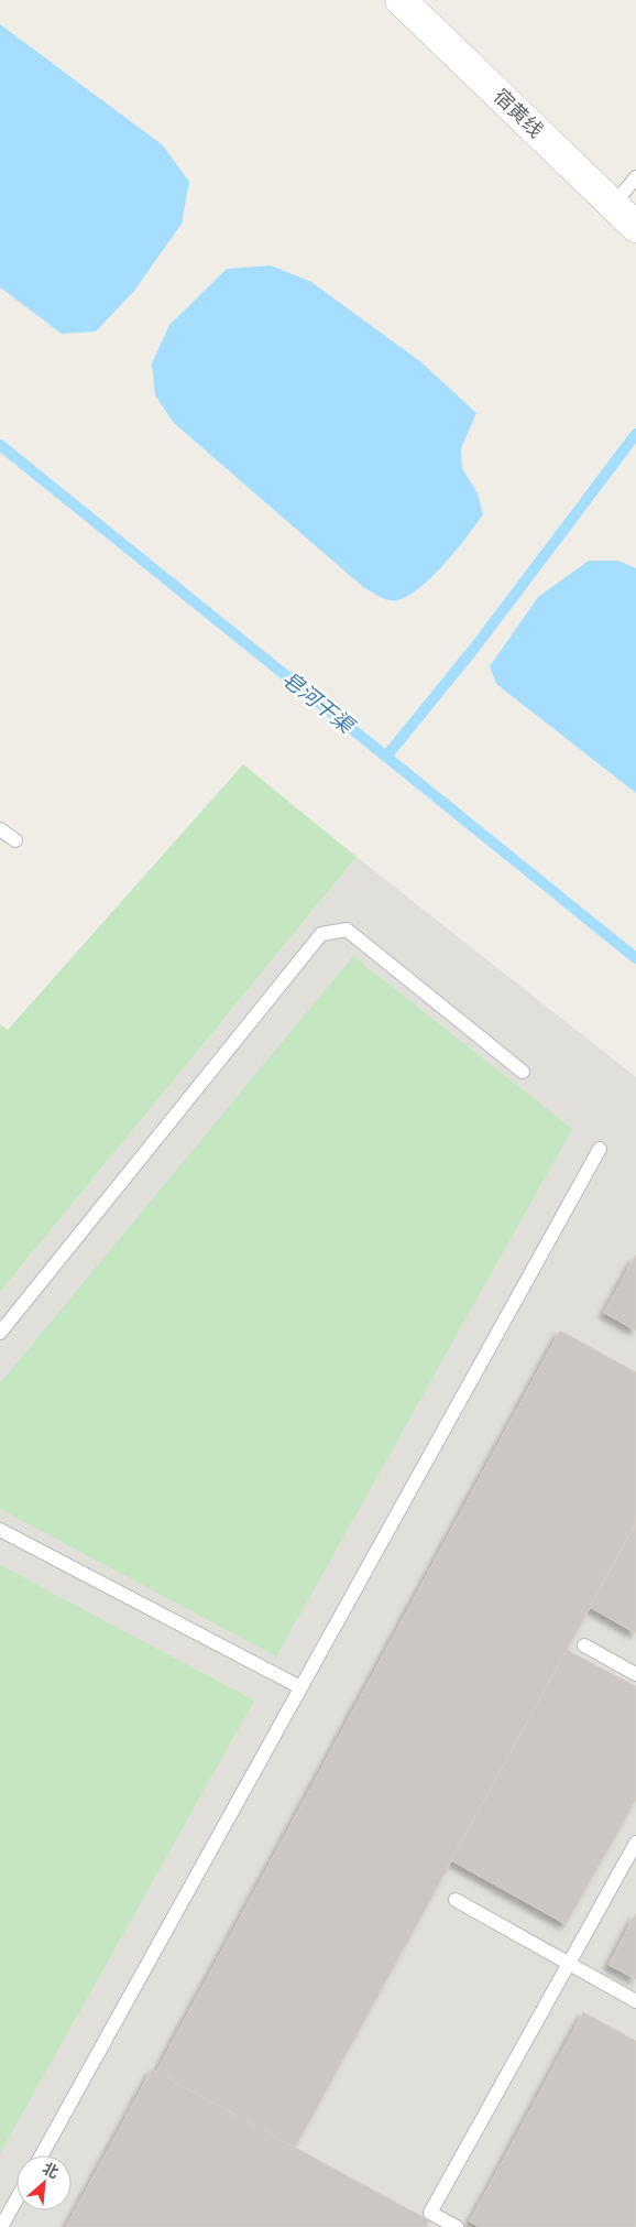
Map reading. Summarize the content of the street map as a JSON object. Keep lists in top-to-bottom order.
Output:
{
  "streets": {
    "main road": ["宿黄线"]
  },
  "water": ["皂河干渠"],
  "north": "top right"
}
